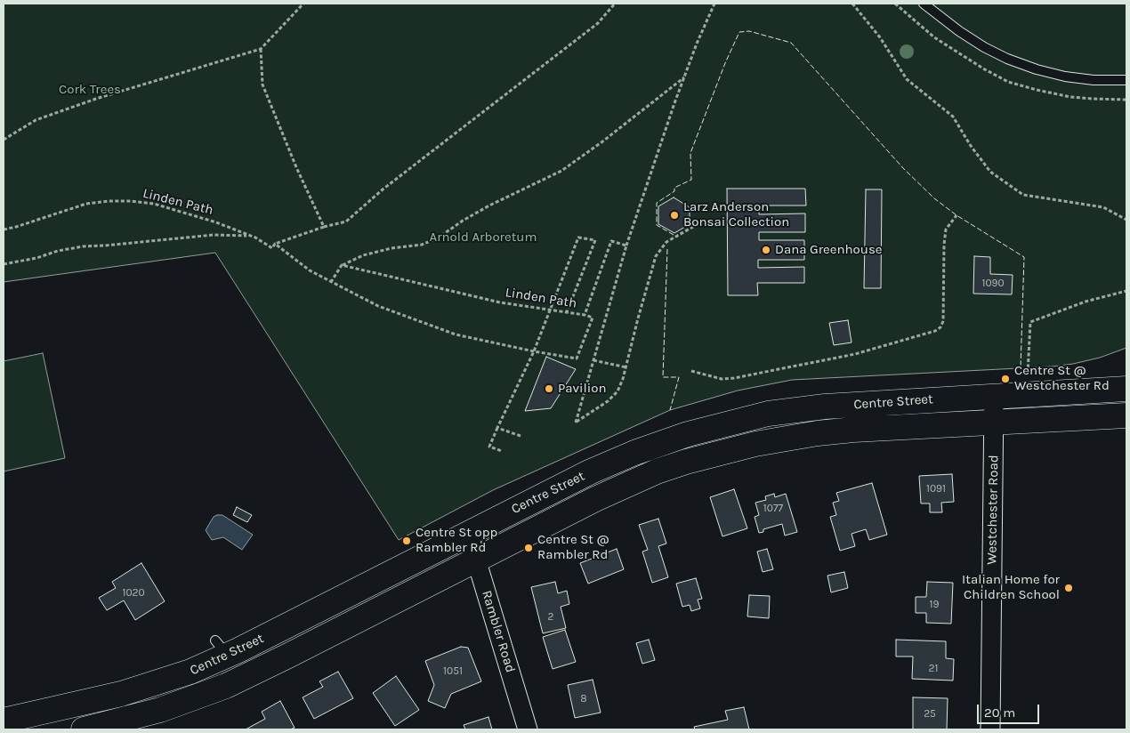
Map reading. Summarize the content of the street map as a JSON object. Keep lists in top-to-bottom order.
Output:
{
  "streets": {
    "highway": ["Centre Street"],
    "street": ["Westchester Road", "Rambler Road"],
    "path": ["Linden Path"]
  },
  "crossings": [
    ["Centre Street", "Westchester Road"],
    ["Centre Street", "Rambler Road"]
  ],
  "parks": ["Cork Trees", "Arnold Arboretum"],
  "places": [
    "Larz Anderson Bonsai Collection",
    "Dana Greenhouse",
    "Centre St @ Westchester Rd",
    "Pavilion",
    "Centre St opp Rambler Rd",
    "Centre St @ Rambler Rd",
    "Italian Home for Children School"
  ],
  "house_numbers": [
    "1090",
    "1091",
    "1077",
    "1020",
    "19",
    "2",
    "21",
    "1051",
    "8",
    "25"
  ],
  "scale_bar": "20 m"
}
